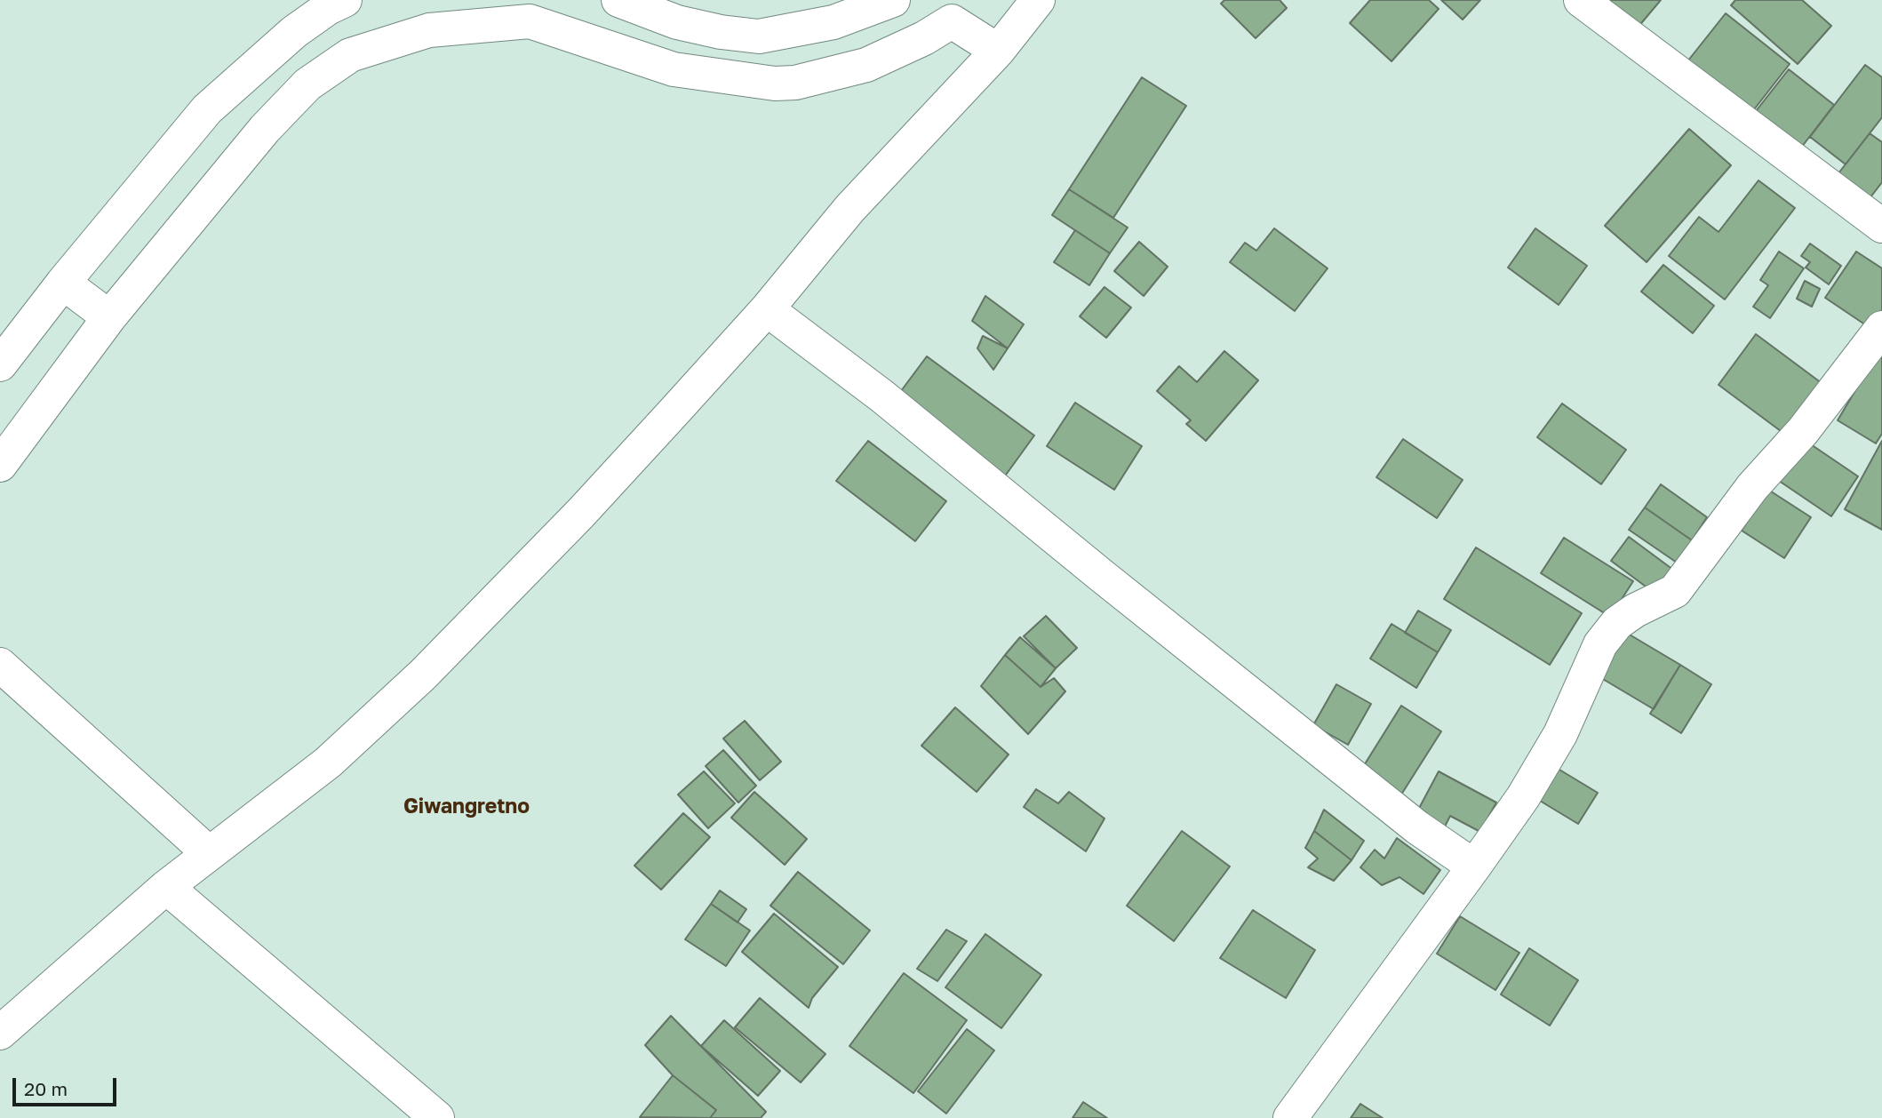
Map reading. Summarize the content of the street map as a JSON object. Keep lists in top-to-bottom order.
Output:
{
  "districts": ["Giwangretno"],
  "scale_bar": "20 m"
}
